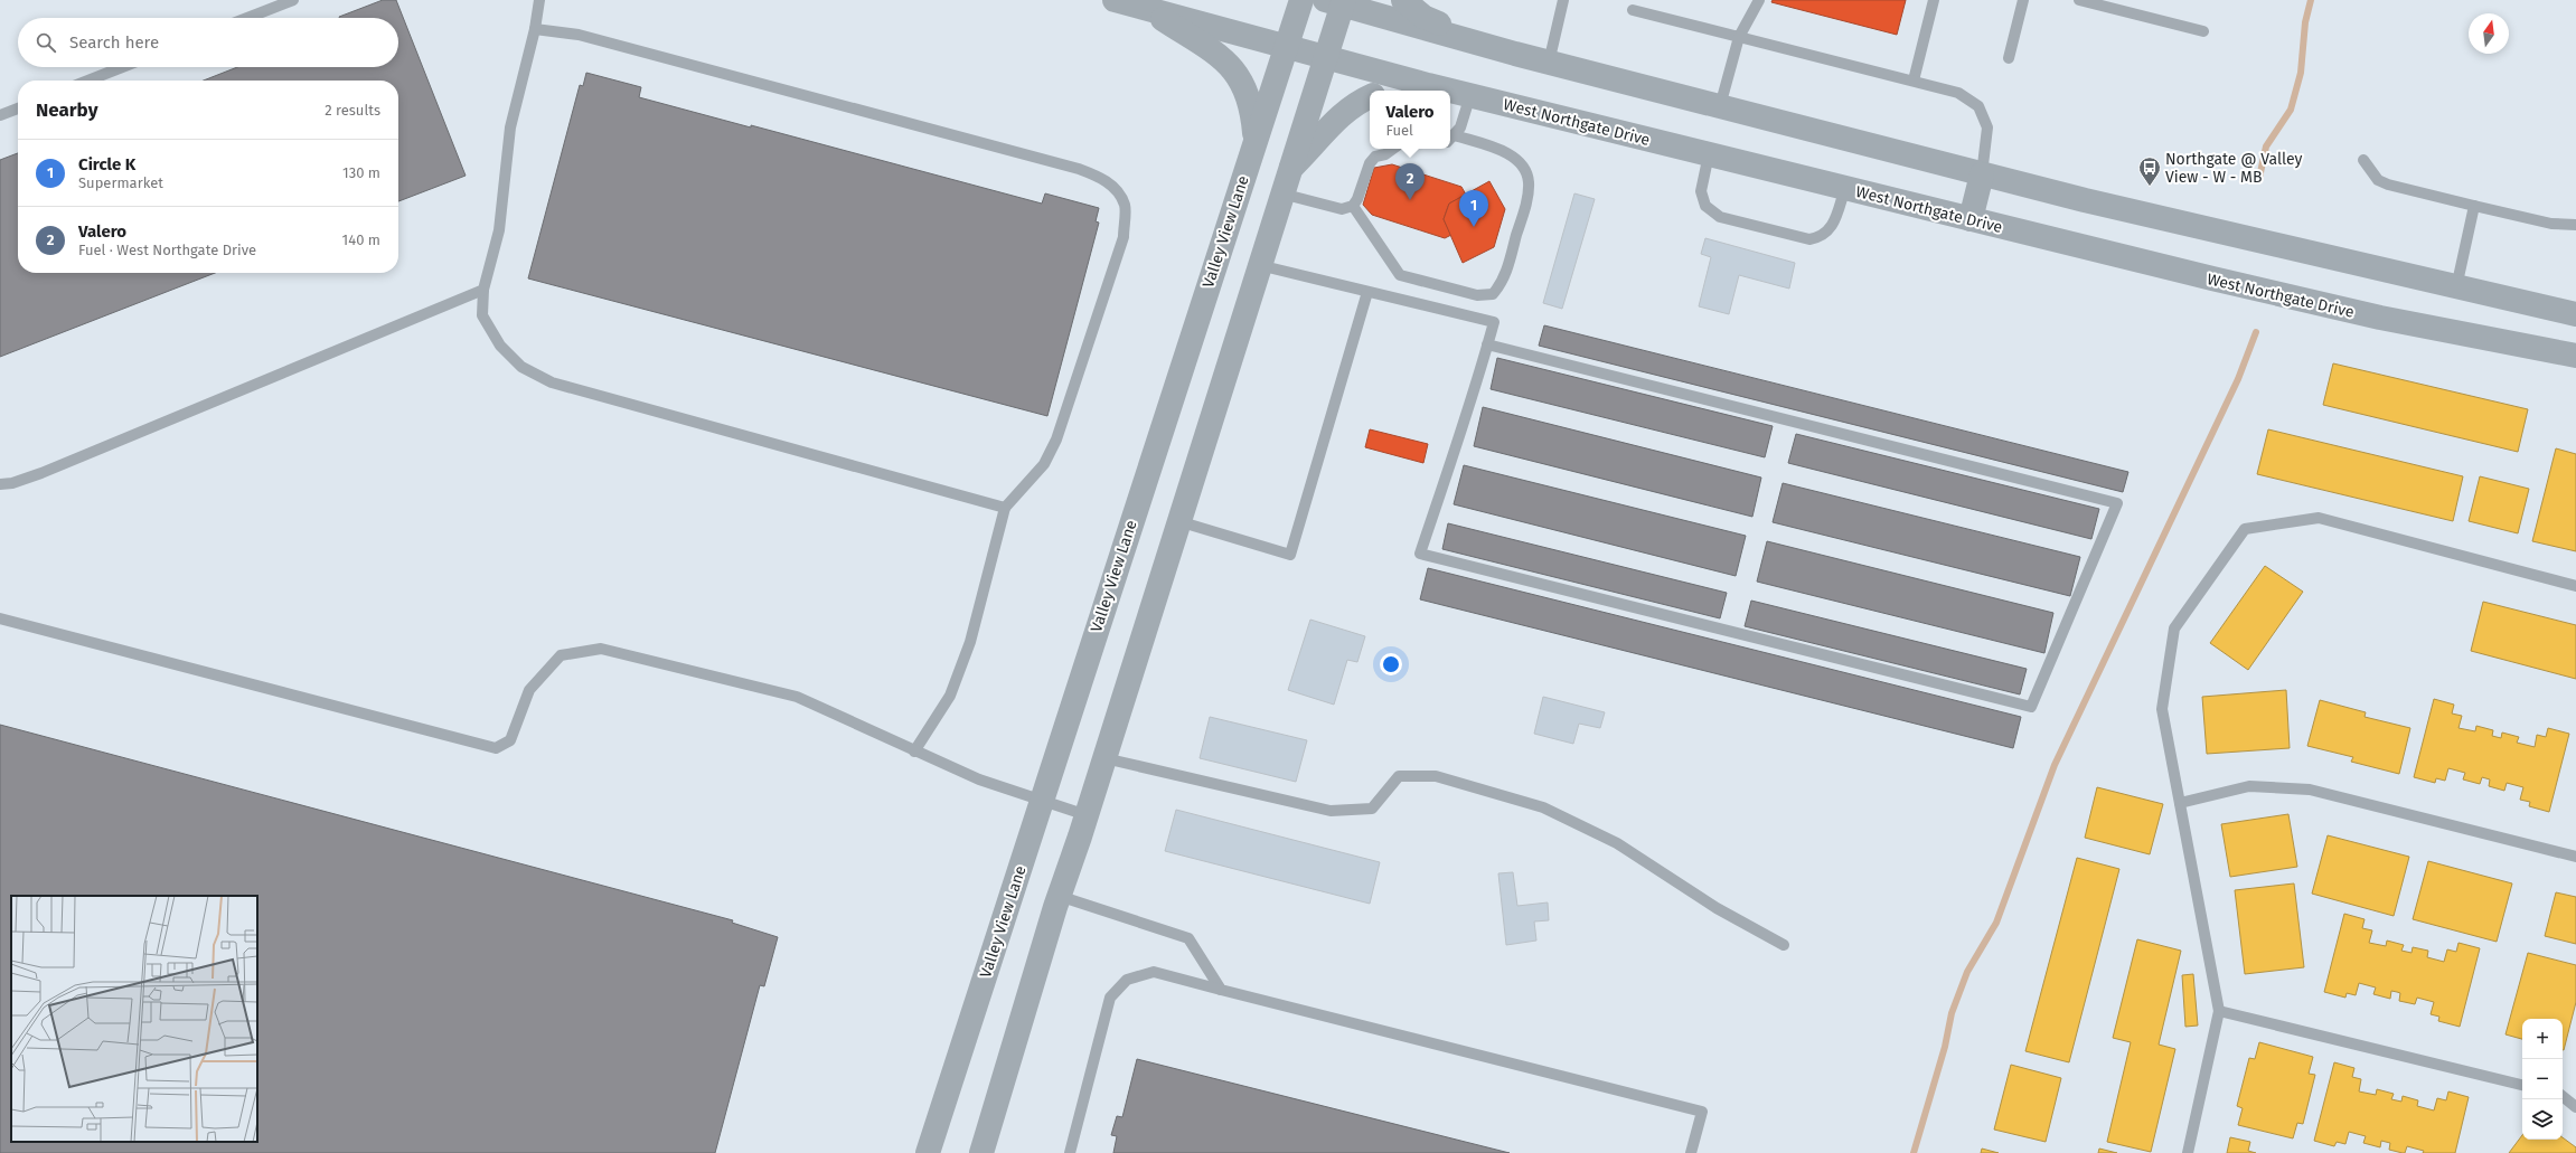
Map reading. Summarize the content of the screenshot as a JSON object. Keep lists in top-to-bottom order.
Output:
{
  "streets": {
    "main road": ["West Northgate Drive", "Valley View Lane"]
  },
  "crossings": [
    ["West Northgate Drive", "Valley View Lane"]
  ],
  "places": {
    "bus stop": ["Northgate @ Valley View - W - MB"]
  },
  "north": "top",
  "page": {
    "search": "Search here",
    "heading": ["Nearby", "2 results"],
    "popup": ["Valero", "Fuel"],
    "list": [
      {
        "mark": "1",
        "name": "Circle K",
        "note": "Supermarket",
        "value": "130 m"
      },
      {
        "mark": "2",
        "name": "Valero",
        "note": "Fuel · West Northgate Drive",
        "value": "140 m"
      }
    ],
    "pins": ["2", "1"],
    "map_buttons": ["+", "−"]
  }
}
